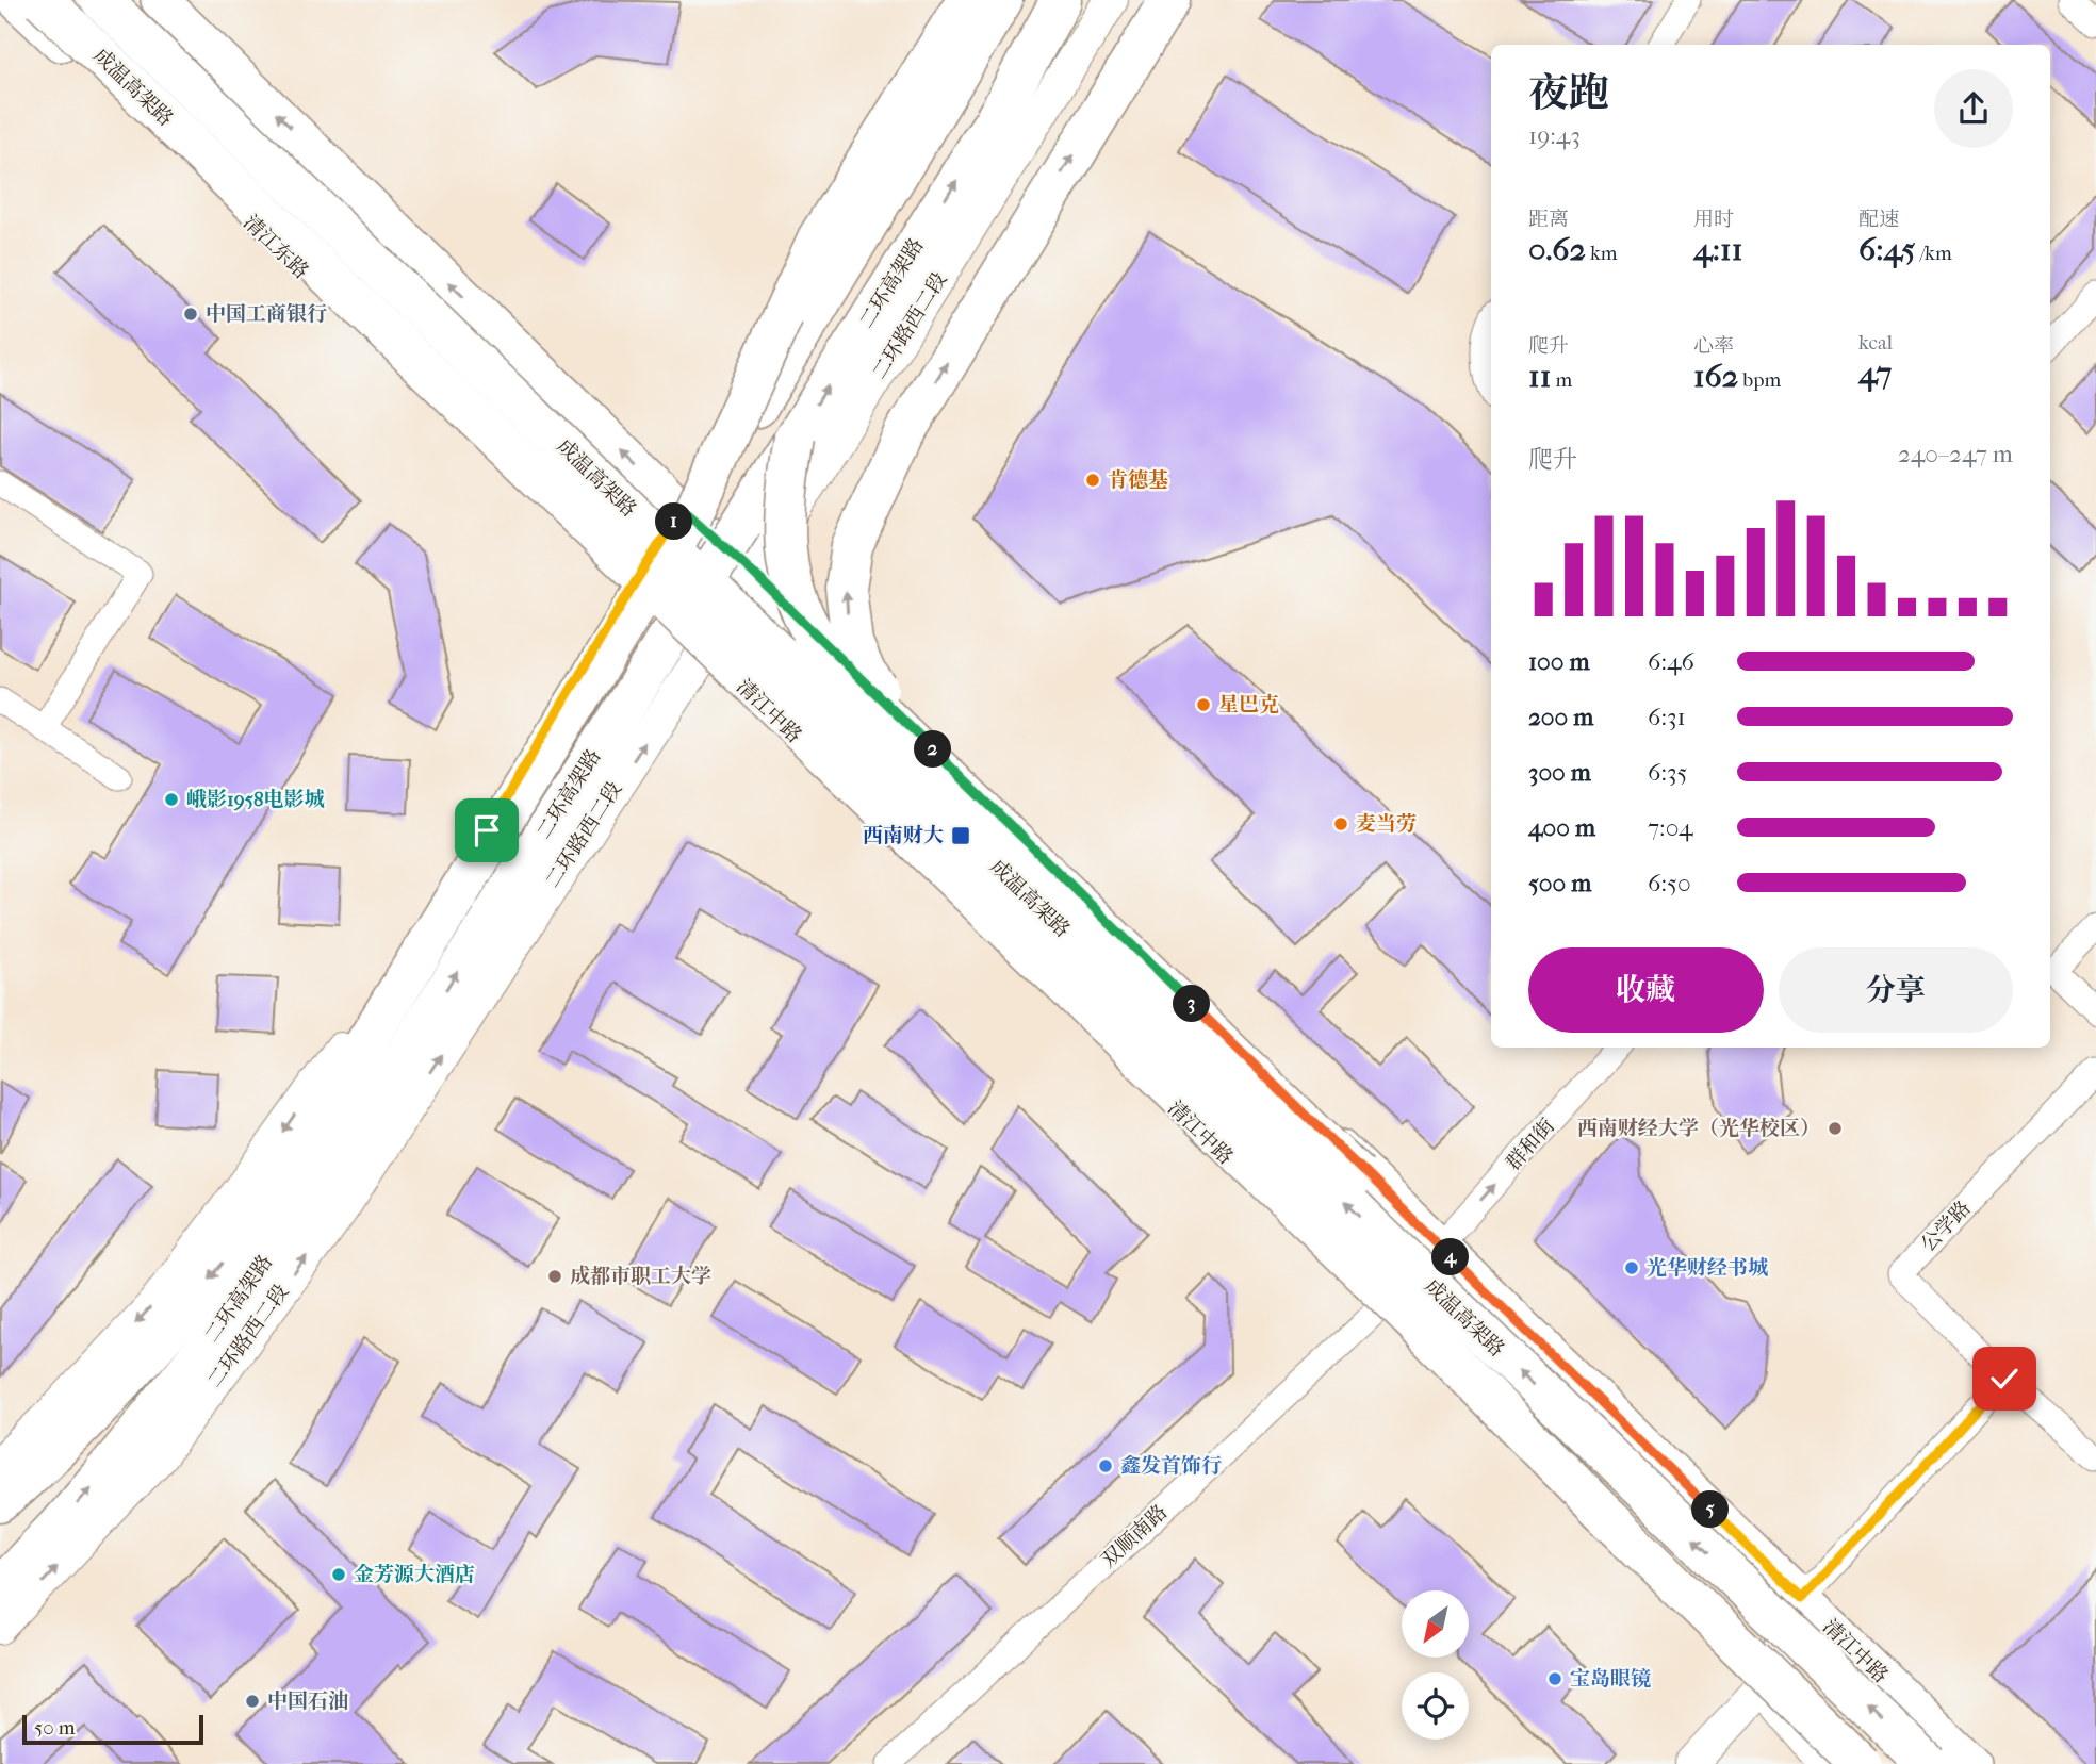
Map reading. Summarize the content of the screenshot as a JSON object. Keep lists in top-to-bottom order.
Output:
{
  "streets": {
    "highway": ["成温高架路", "二环高架路"],
    "main road": ["清江东路", "二环路西二段", "清江中路"],
    "street": ["群和街", "公学路", "双顺南路"]
  },
  "crossings": [
    ["成温高架路", "清江中路"],
    ["清江东路", "清江中路"],
    ["二环高架路", "清江中路"],
    ["二环路西二段", "清江中路"],
    ["清江中路", "群和街"],
    ["清江中路", "双顺南路"]
  ],
  "one_way": ["群和街"],
  "places": {
    "other": [
      "中国工商银行",
      "肯德基",
      "星巴克",
      "峨影1958电影城",
      "麦当劳",
      "西南财经大学（光华校区）",
      "光华财经书城",
      "成都市职工大学",
      "鑫发首饰行",
      "金芳源大酒店",
      "宝岛眼镜",
      "中国石油"
    ],
    "transit": ["西南财大"]
  },
  "scale_bar": "50 m",
  "north": "bottom left",
  "page": {
    "heading": ["夜跑", "19:43"],
    "stats": [
      ["距离", "0.62 km"],
      ["用时", "4:11"],
      ["配速", "6:45 /km"],
      ["爬升", "11 m"],
      ["心率", "162 bpm"],
      ["kcal", "47"]
    ],
    "chart": ["爬升", "240–247 m"],
    "pins": [
      "1",
      "2",
      "3",
      "4",
      "5"
    ],
    "list": [
      {
        "name": "100 m",
        "note": "6:46"
      },
      {
        "name": "200 m",
        "note": "6:31"
      },
      {
        "name": "300 m",
        "note": "6:35"
      },
      {
        "name": "400 m",
        "note": "7:04"
      },
      {
        "name": "500 m",
        "note": "6:50"
      }
    ],
    "buttons": ["收藏", "分享"],
    "scale": "50 m"
  }
}
